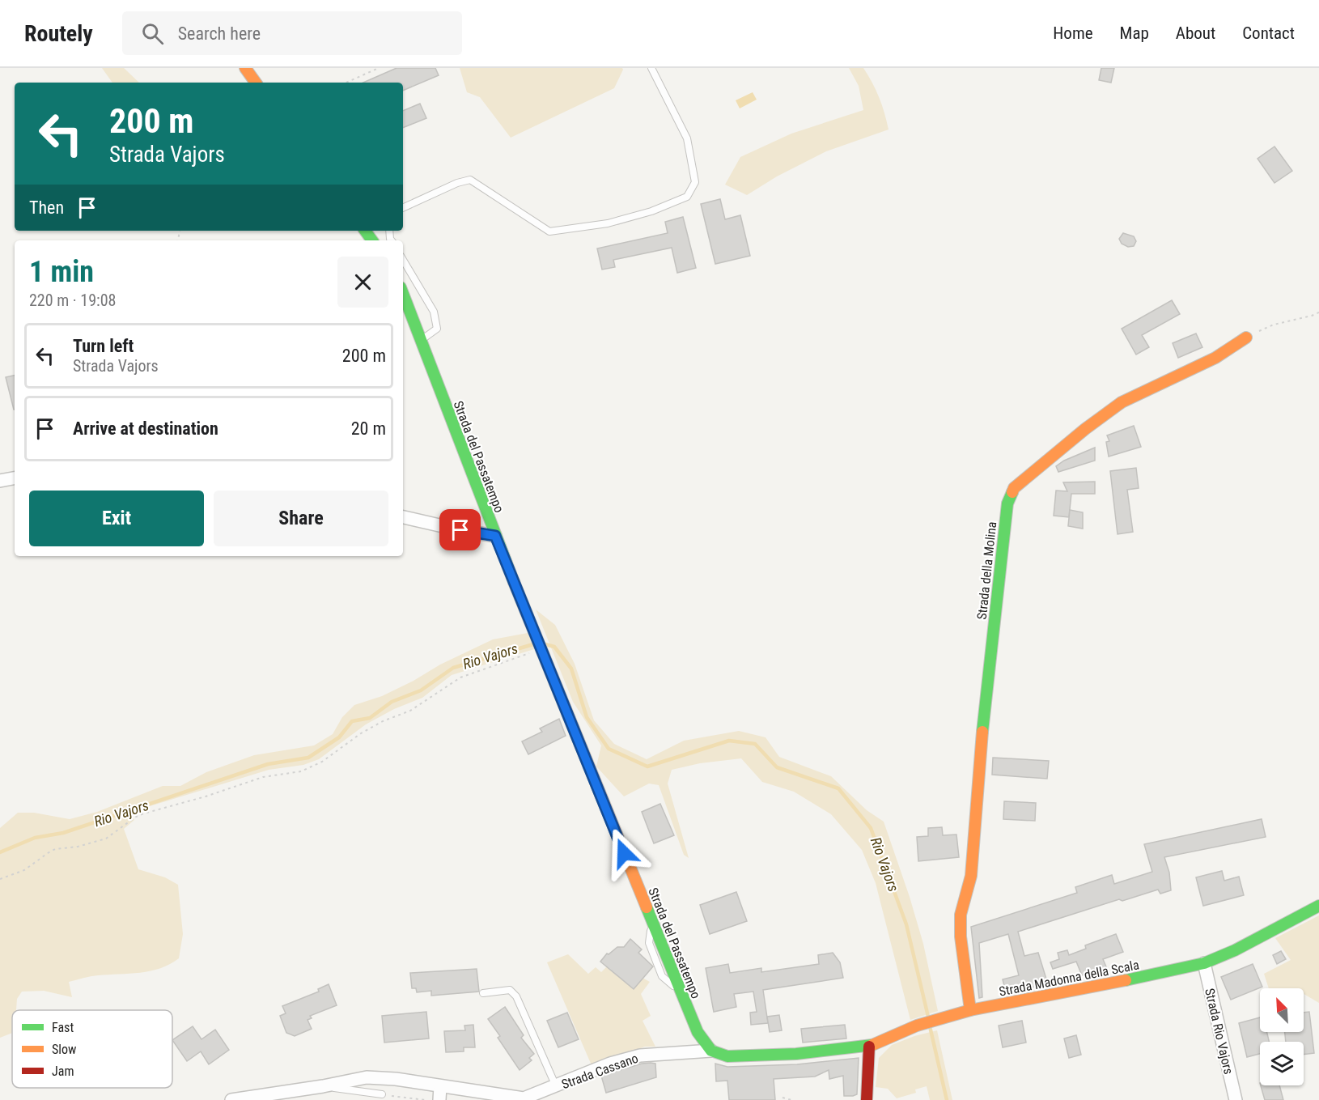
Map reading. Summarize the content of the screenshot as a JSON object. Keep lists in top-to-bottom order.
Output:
{
  "streets": {
    "street": [
      "Strada del Passatempo",
      "Strada della Molina",
      "Strada Madonna della Scala",
      "Strada Rio Vajors",
      "Strada Cassano"
    ]
  },
  "crossings": [
    ["Strada del Passatempo", "Strada Cassano"],
    ["Strada della Molina", "Strada Madonna della Scala"],
    ["Strada Madonna della Scala", "Strada Rio Vajors"]
  ],
  "water": ["Rio Vajors"],
  "legend": ["Fast", "Slow", "Jam"],
  "north": "top left",
  "page": {
    "header": "Routely",
    "search": "Search here",
    "nav": [
      "Home",
      "Map",
      "About",
      "Contact"
    ],
    "turn": ["200 m", "Strada Vajors"],
    "then": "Then",
    "heading": ["1 min", "220 m · 19:08"],
    "list": [
      {
        "name": "Turn left",
        "note": "Strada Vajors",
        "value": "200 m"
      },
      {
        "name": "Arrive at destination",
        "value": "20 m"
      }
    ],
    "buttons": ["Exit", "Share"]
  }
}
